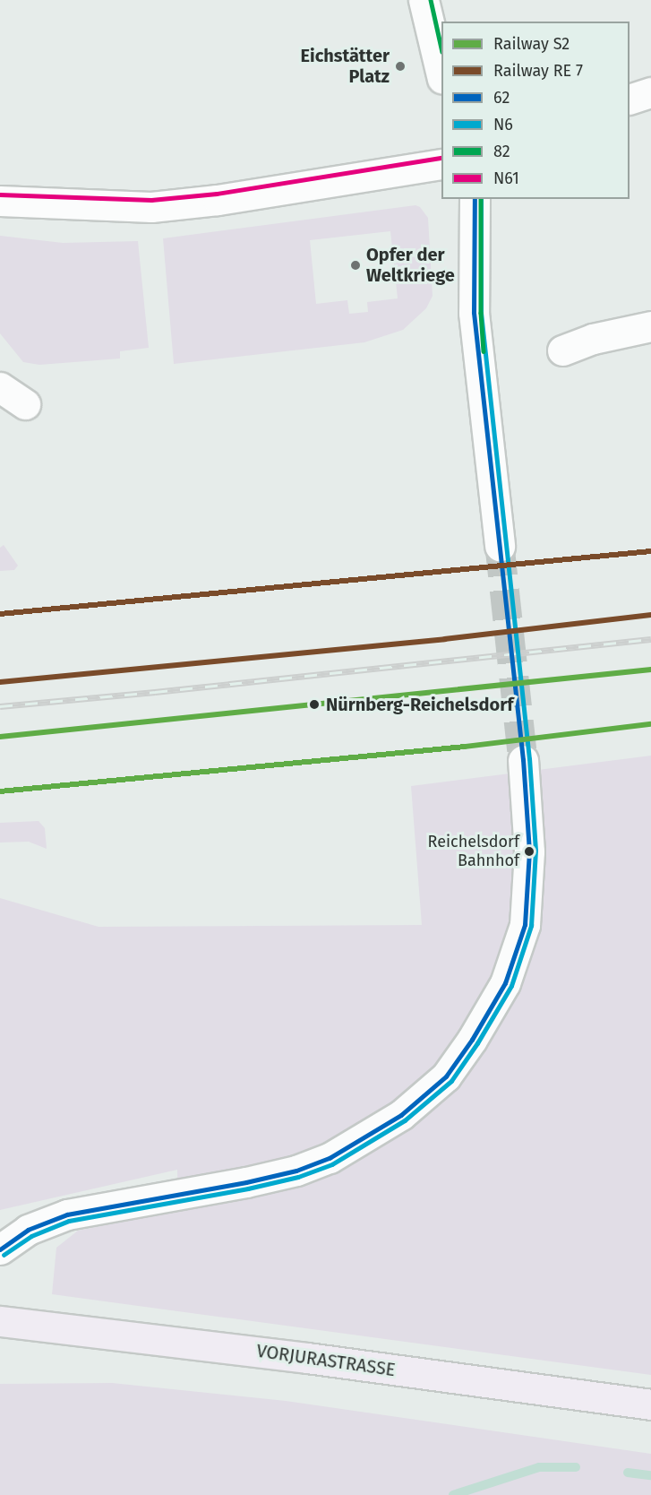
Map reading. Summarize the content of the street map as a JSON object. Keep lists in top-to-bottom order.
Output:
{
  "streets": {
    "main road": ["VORJURASTRASSE"]
  },
  "places": [
    "Eichstätter Platz",
    "Opfer der Weltkriege",
    "Nürnberg-Reichelsdorf",
    "Reichelsdorf Bahnhof"
  ],
  "lines": [
    "transit line 82",
    "transit line N61",
    "transit line 62",
    "transit line N6",
    "rail line S2"
  ],
  "legend": [
    "Railway S2",
    "Railway RE 7",
    "62",
    "N6",
    "82",
    "N61"
  ]
}
